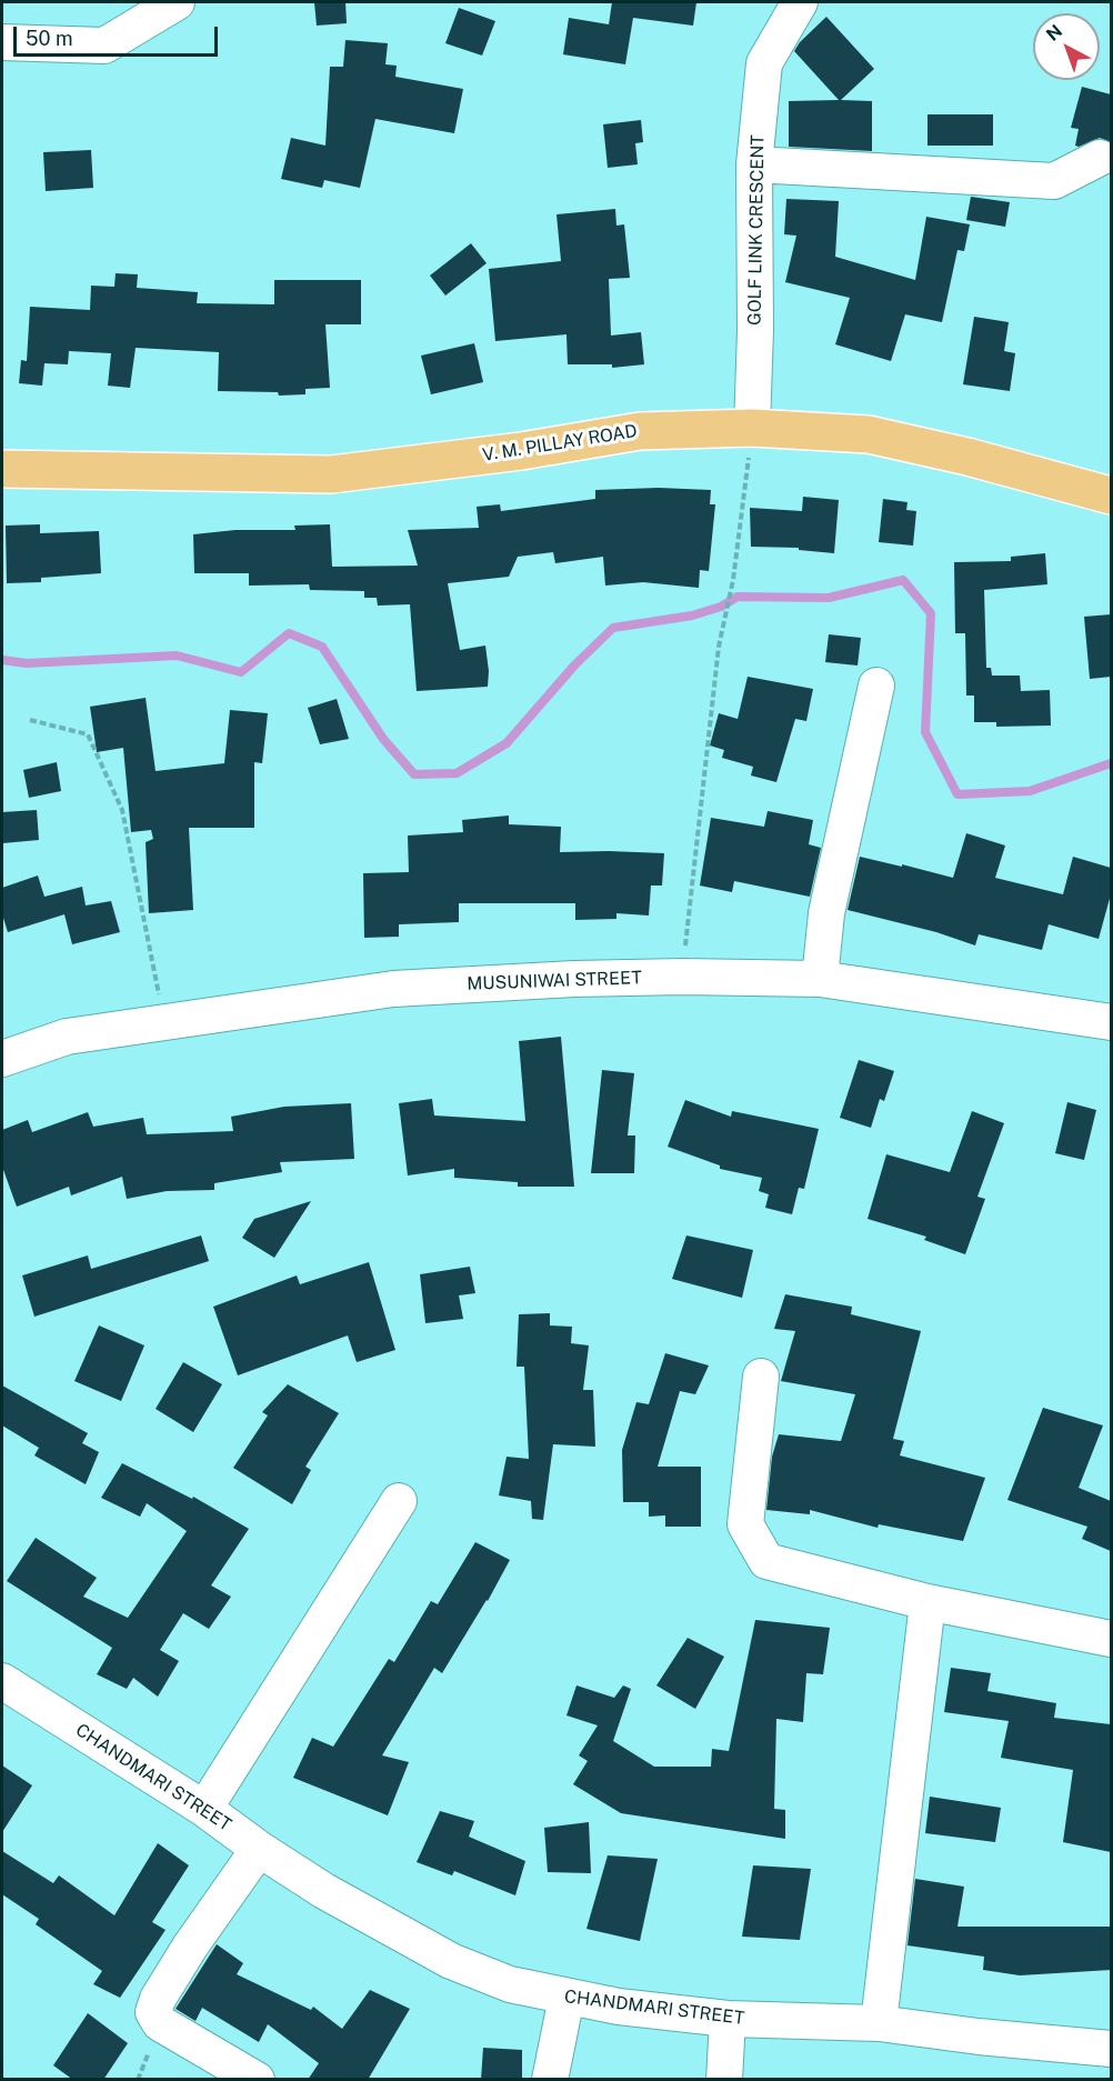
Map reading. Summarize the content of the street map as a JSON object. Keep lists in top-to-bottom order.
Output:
{
  "streets": {
    "main road": ["V. M. PILLAY ROAD"],
    "street": ["GOLF LINK CRESCENT", "MUSUNIWAI STREET", "CHANDMARI STREET"]
  },
  "crossings": [
    ["GOLF LINK CRESCENT", "V. M. PILLAY ROAD"]
  ],
  "scale_bar": "50 m",
  "north": "top left"
}
